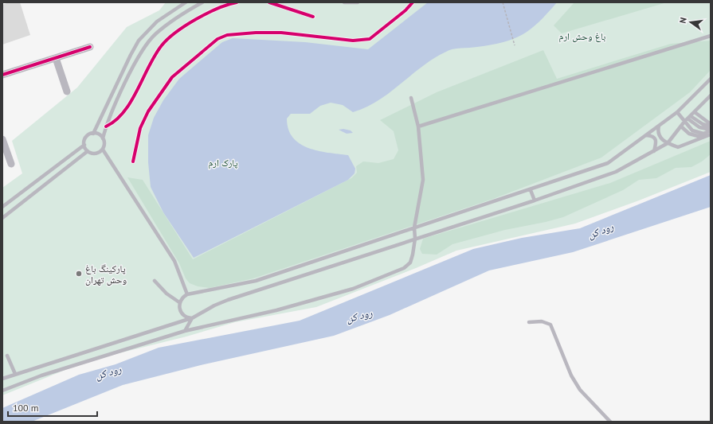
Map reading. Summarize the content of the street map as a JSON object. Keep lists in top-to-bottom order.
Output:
{
  "water": ["رود کن"],
  "parks": ["باغ وحش ارم", "پارک ارم"],
  "places": ["پارکینگ باغ وحش تهران"],
  "scale_bar": "100 m",
  "north": "left"
}
